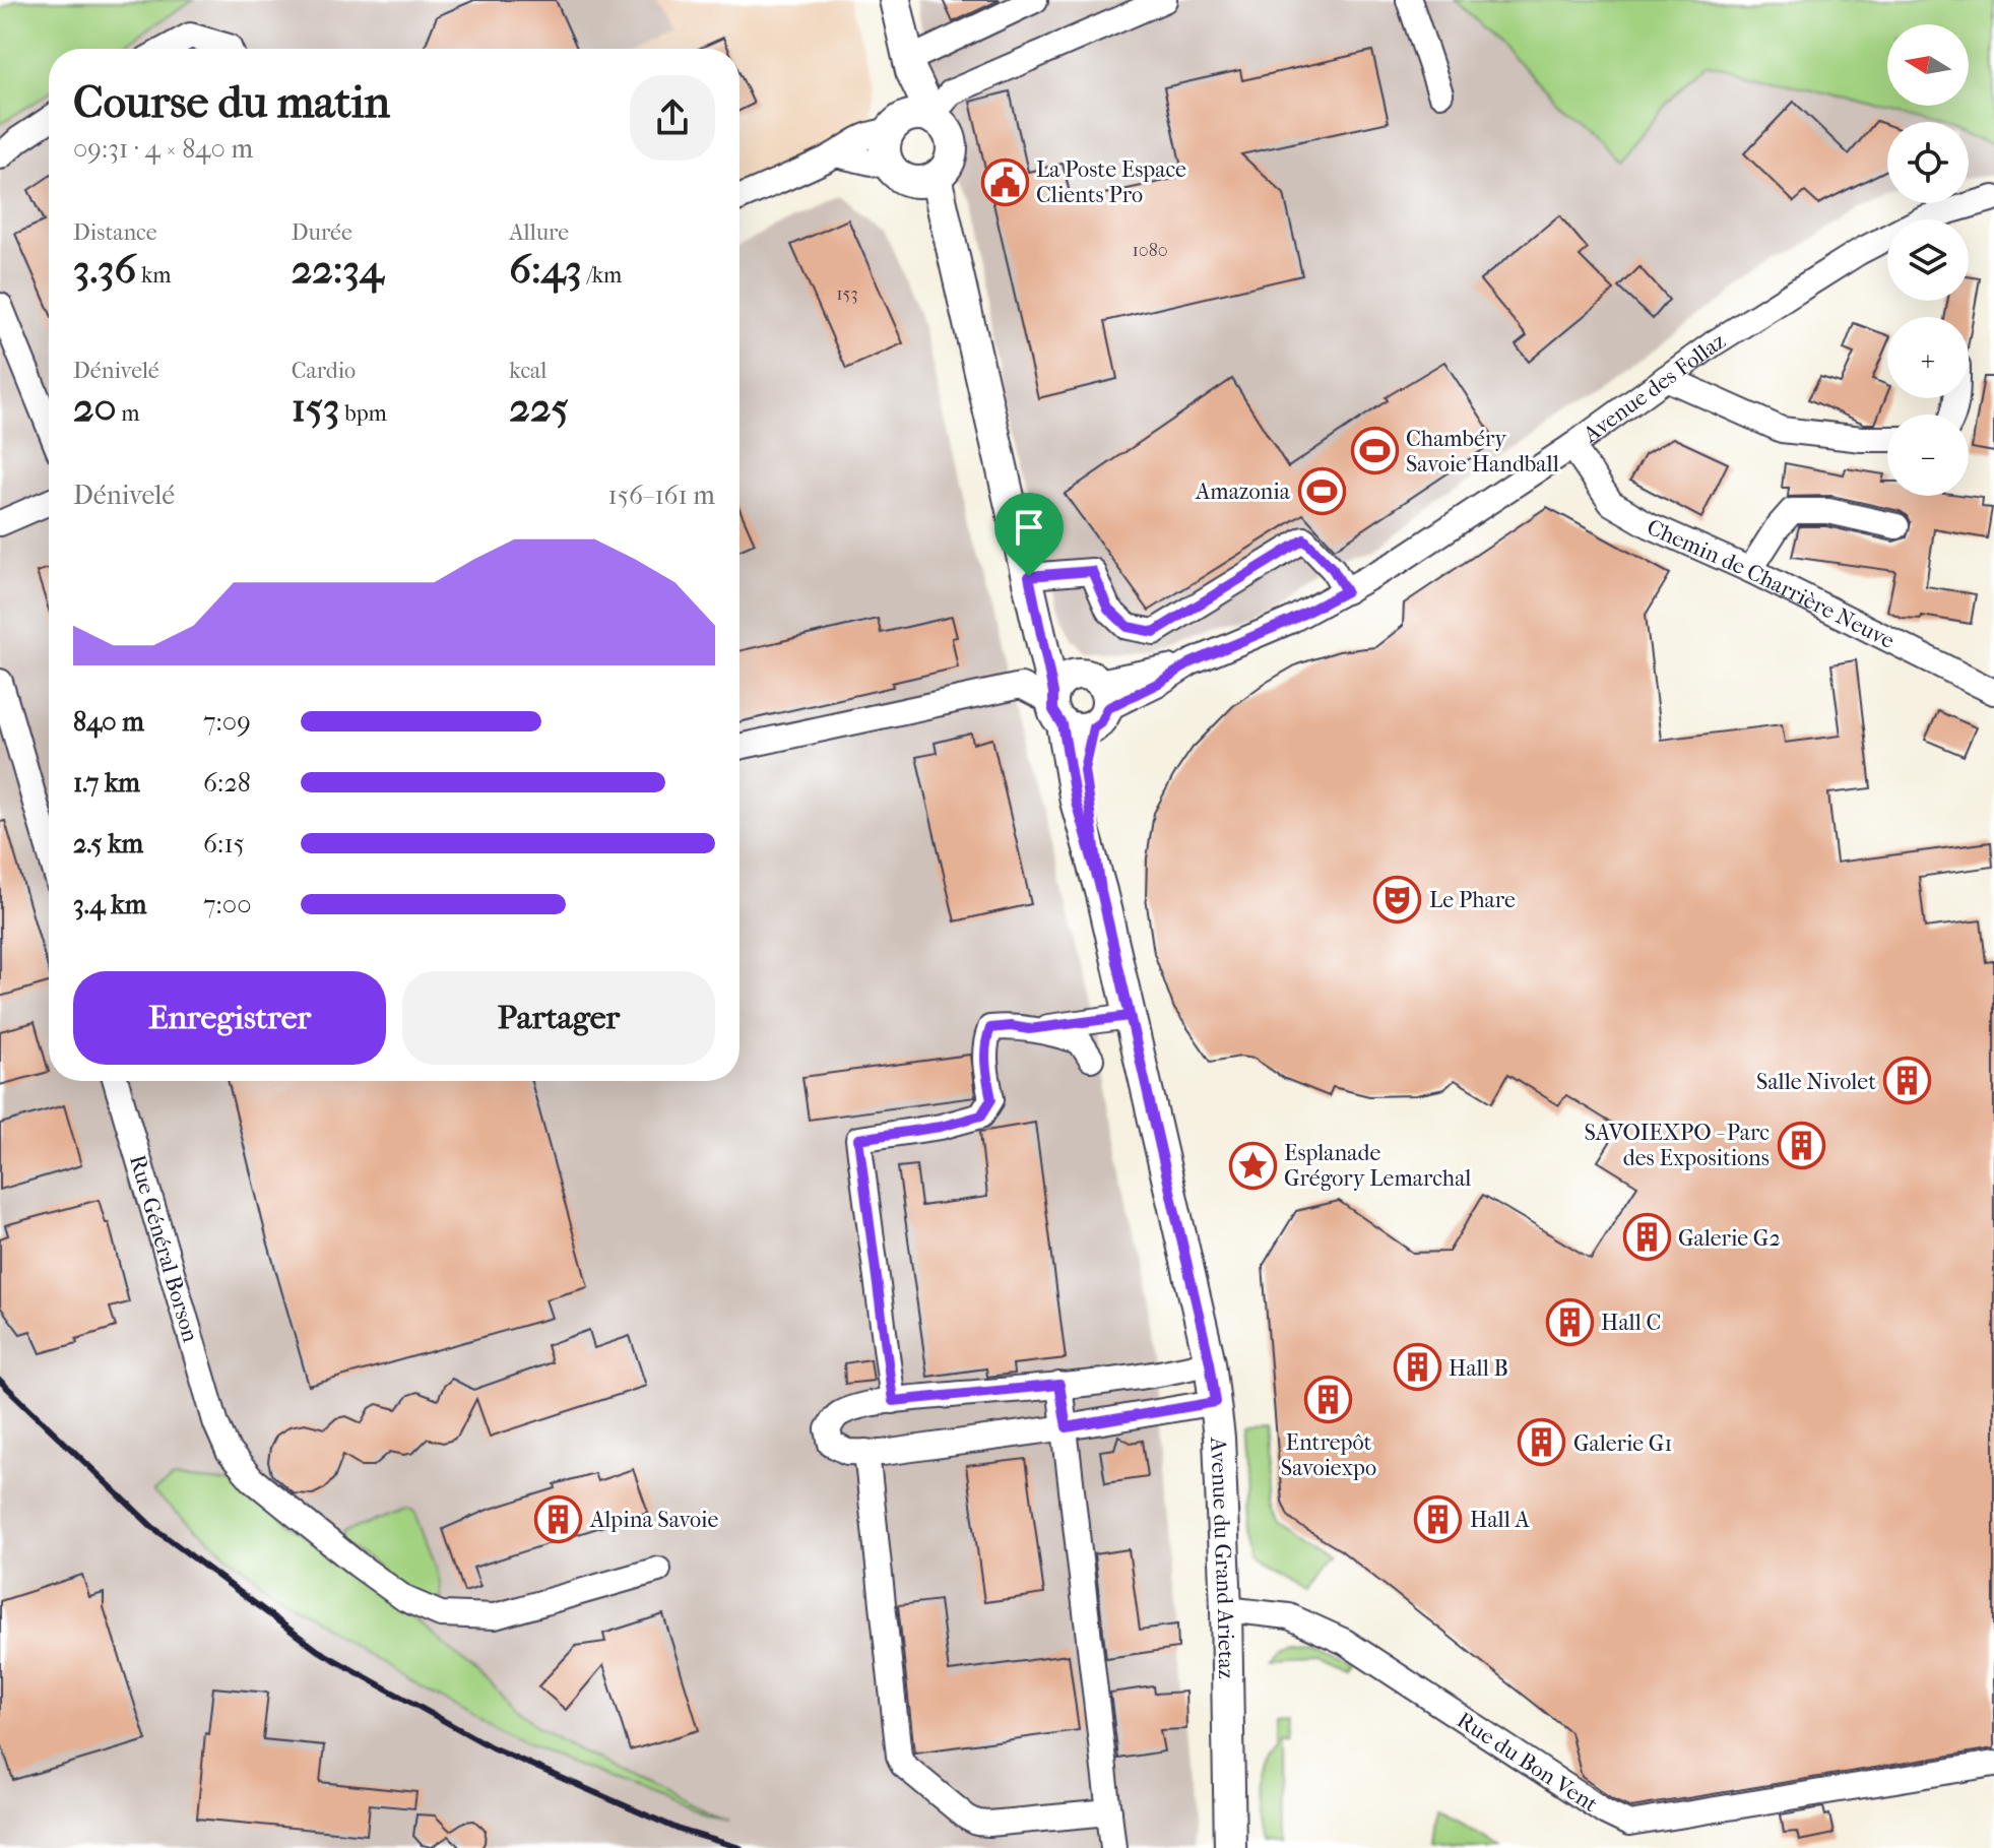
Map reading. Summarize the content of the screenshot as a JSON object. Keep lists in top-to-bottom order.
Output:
{
  "streets": {
    "main road": ["Avenue du Grand Arietaz"],
    "street": [
      "Avenue des Follaz",
      "Chemin de Charrière Neuve",
      "Rue Général Borson",
      "Rue du Bon Vent"
    ]
  },
  "crossings": [
    ["Avenue des Follaz", "Chemin de Charrière Neuve"],
    ["Avenue des Follaz", "Avenue du Grand Arietaz"],
    ["Avenue du Grand Arietaz", "Rue du Bon Vent"]
  ],
  "places": {
    "public building": ["La Poste Espace Clients Pro"],
    "sports": ["Chambéry Savoie Handball", "Amazonia"],
    "theatre": ["Le Phare"],
    "building": [
      "Salle Nivolet",
      "SAVOIEXPO - Parc des Expositions",
      "Galerie G2",
      "Hall C",
      "Hall B",
      "Entrepôt Savoiexpo",
      "Galerie G1",
      "Alpina Savoie",
      "Hall A"
    ],
    "place": ["Esplanade Grégory Lemarchal"]
  },
  "house_numbers": ["1080", "153"],
  "north": "left",
  "page": {
    "map_buttons": ["+", "−"],
    "heading": ["Course du matin", "09:31 · 4 × 840 m"],
    "stats": [
      ["Distance", "3.36 km"],
      ["Durée", "22:34"],
      ["Allure", "6:43 /km"],
      ["Dénivelé", "20 m"],
      ["Cardio", "153 bpm"],
      ["kcal", "225"]
    ],
    "chart": ["Dénivelé", "156–161 m"],
    "list": [
      {
        "name": "840 m",
        "note": "7:09"
      },
      {
        "name": "1.7 km",
        "note": "6:28"
      },
      {
        "name": "2.5 km",
        "note": "6:15"
      },
      {
        "name": "3.4 km",
        "note": "7:00"
      }
    ],
    "buttons": ["Enregistrer", "Partager"]
  }
}
